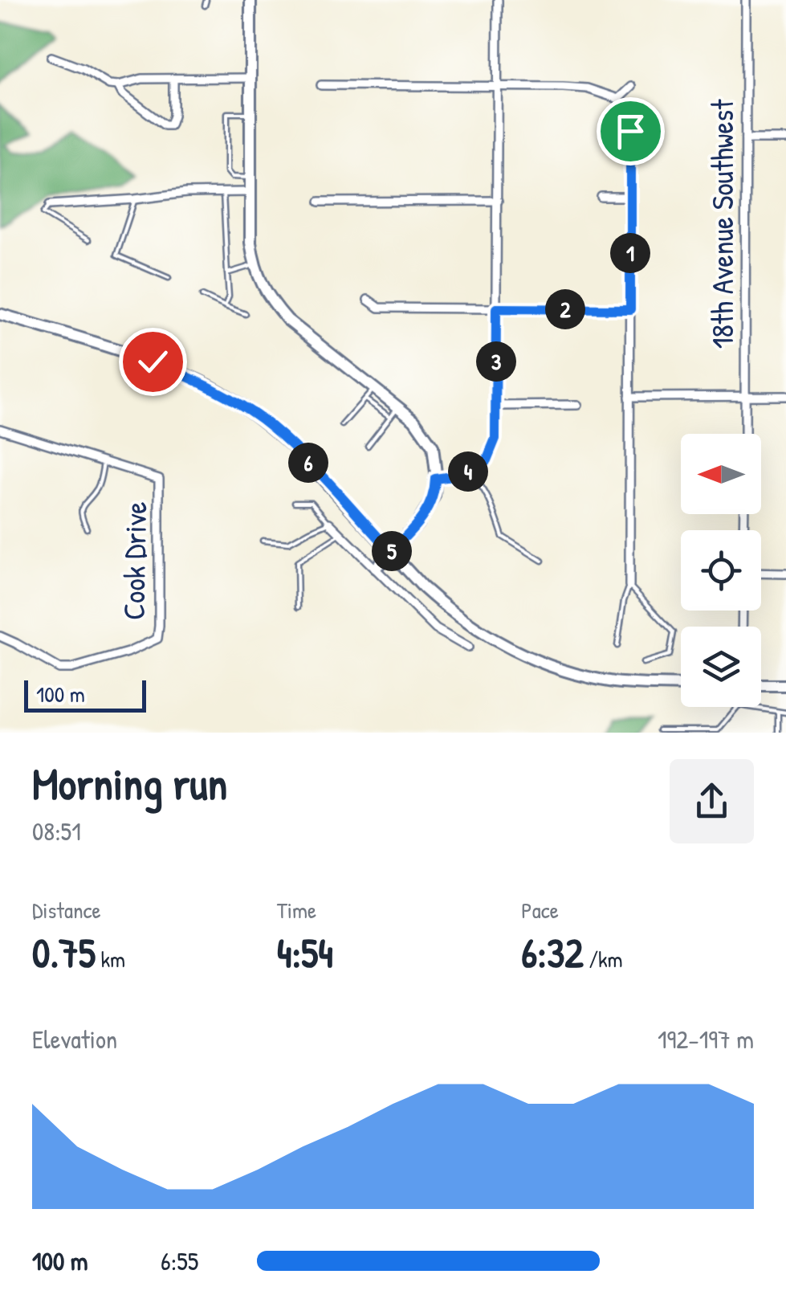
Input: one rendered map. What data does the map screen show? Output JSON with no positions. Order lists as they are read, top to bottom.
{
  "streets": {
    "street": ["18th Avenue Southwest", "Cook Drive"]
  },
  "scale_bar": "100 m",
  "north": "left",
  "page": {
    "pins": [
      "1",
      "2",
      "3",
      "6",
      "4",
      "5"
    ],
    "scale": "100 m",
    "heading": ["Morning run", "08:51"],
    "stats": [
      ["Distance", "0.75 km"],
      ["Time", "4:54"],
      ["Pace", "6:32 /km"]
    ],
    "chart": ["Elevation", "192–197 m"],
    "list": [
      {
        "name": "100 m",
        "note": "6:55"
      }
    ]
  }
}
